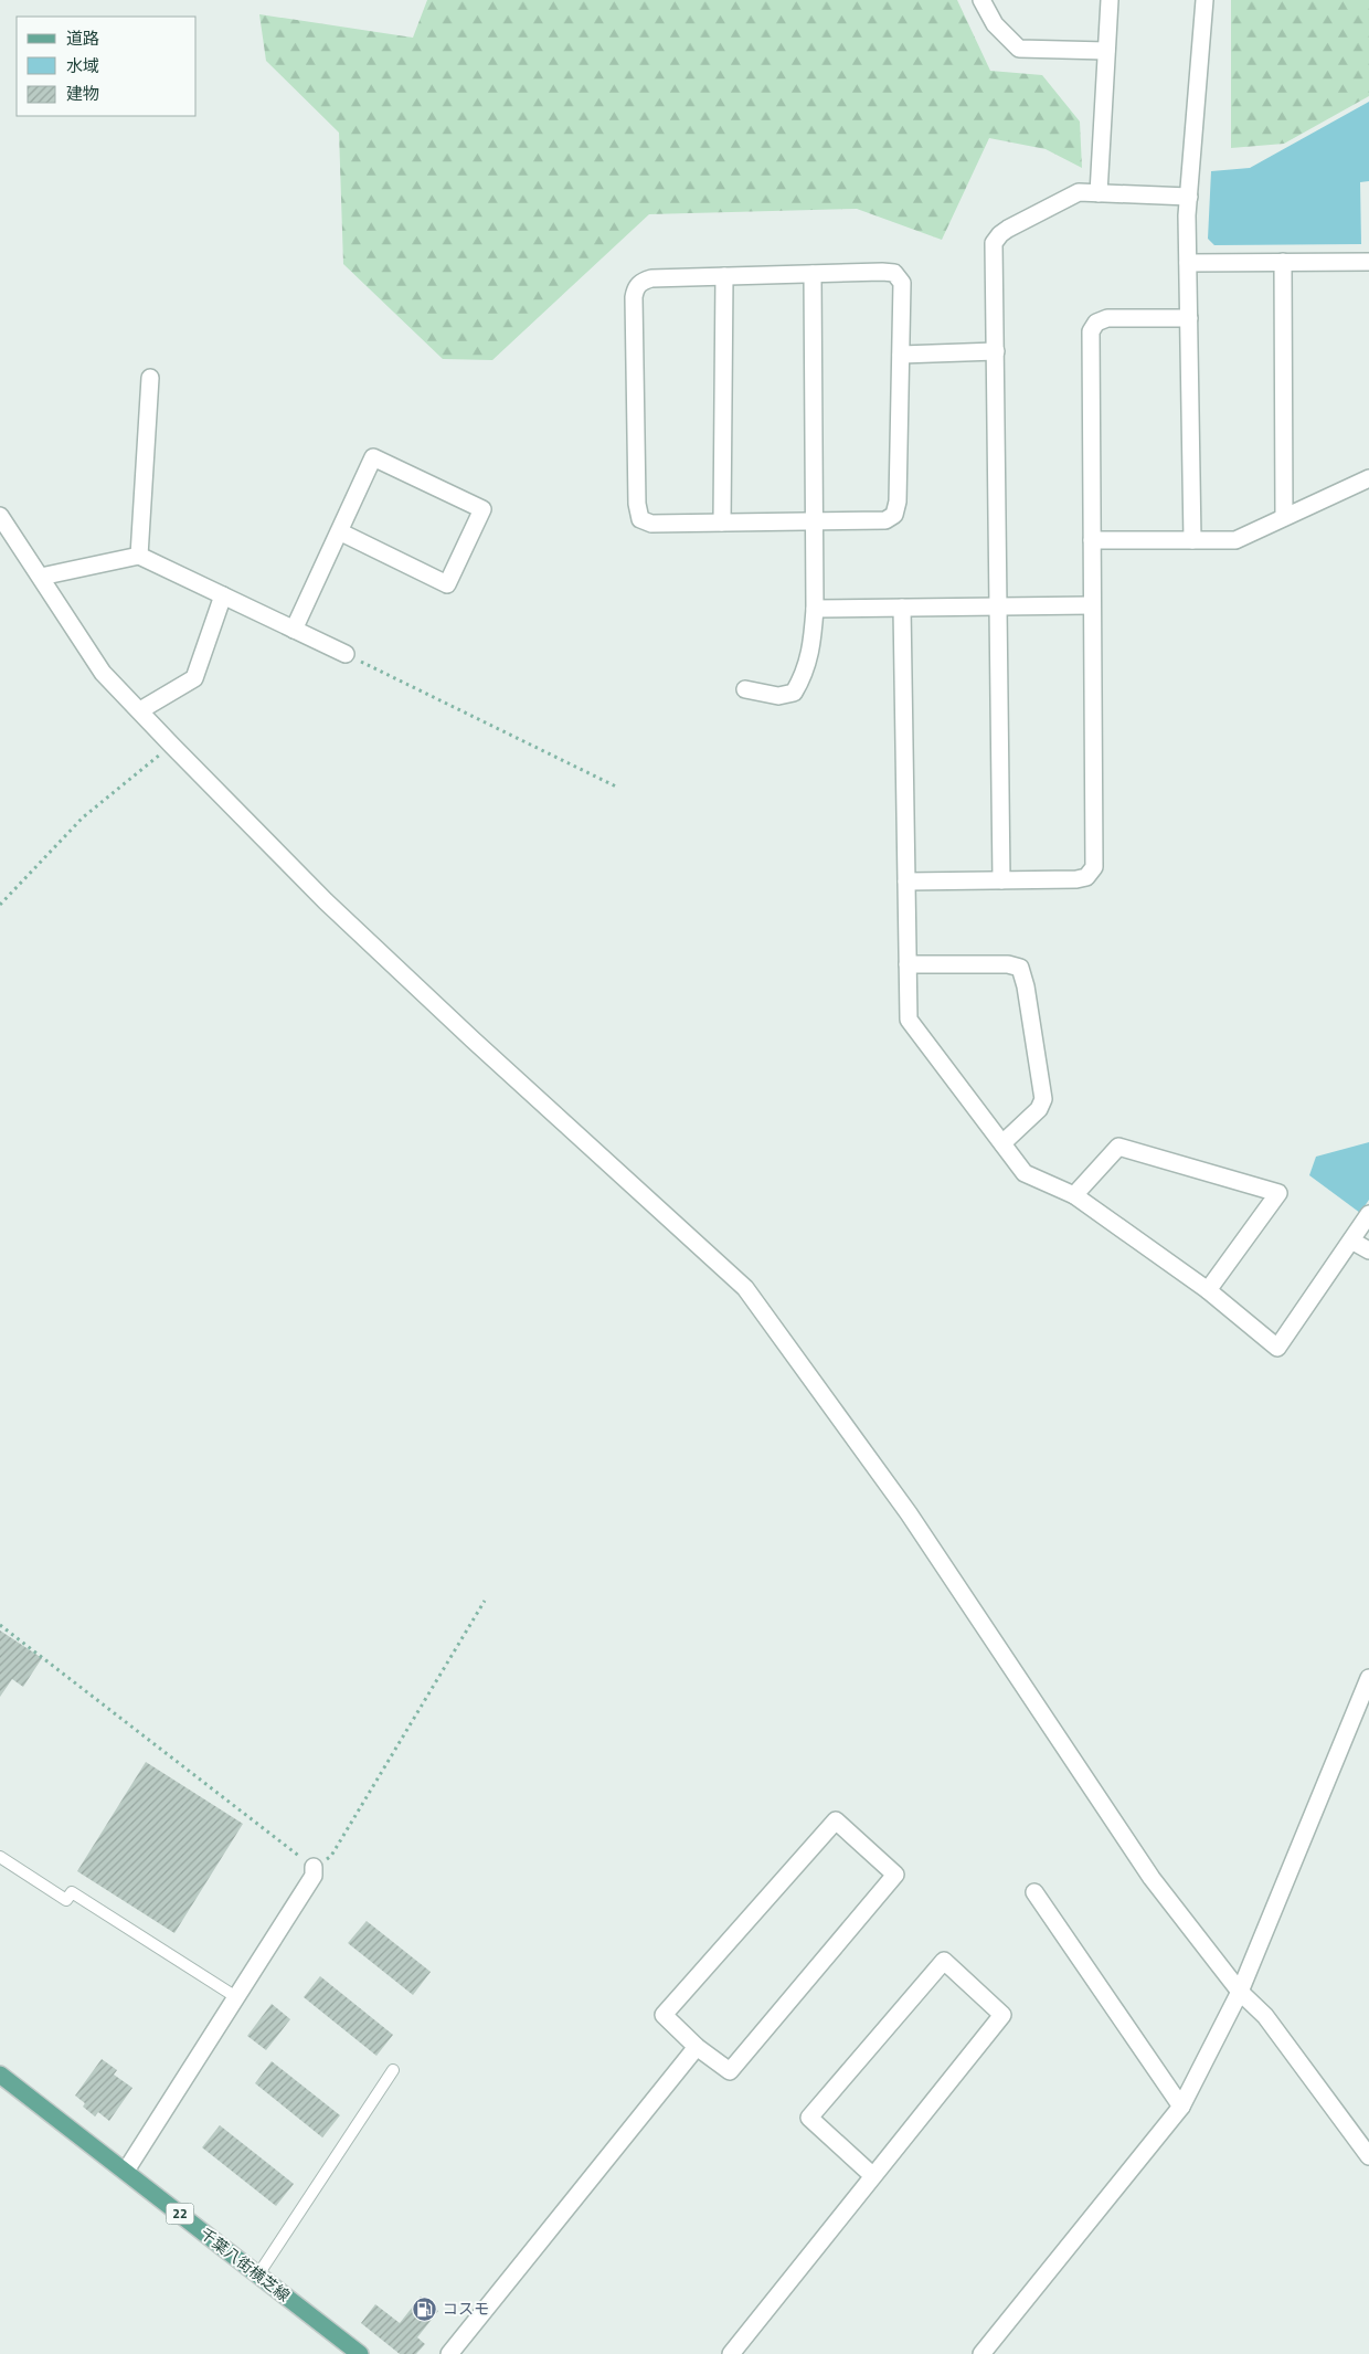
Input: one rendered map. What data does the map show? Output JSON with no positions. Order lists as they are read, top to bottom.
{
  "streets": {
    "main road": ["22", "千葉八街横芝線"]
  },
  "places": {
    "fuel station": ["コスモ"]
  },
  "legend": ["道路", "水域", "建物"]
}
